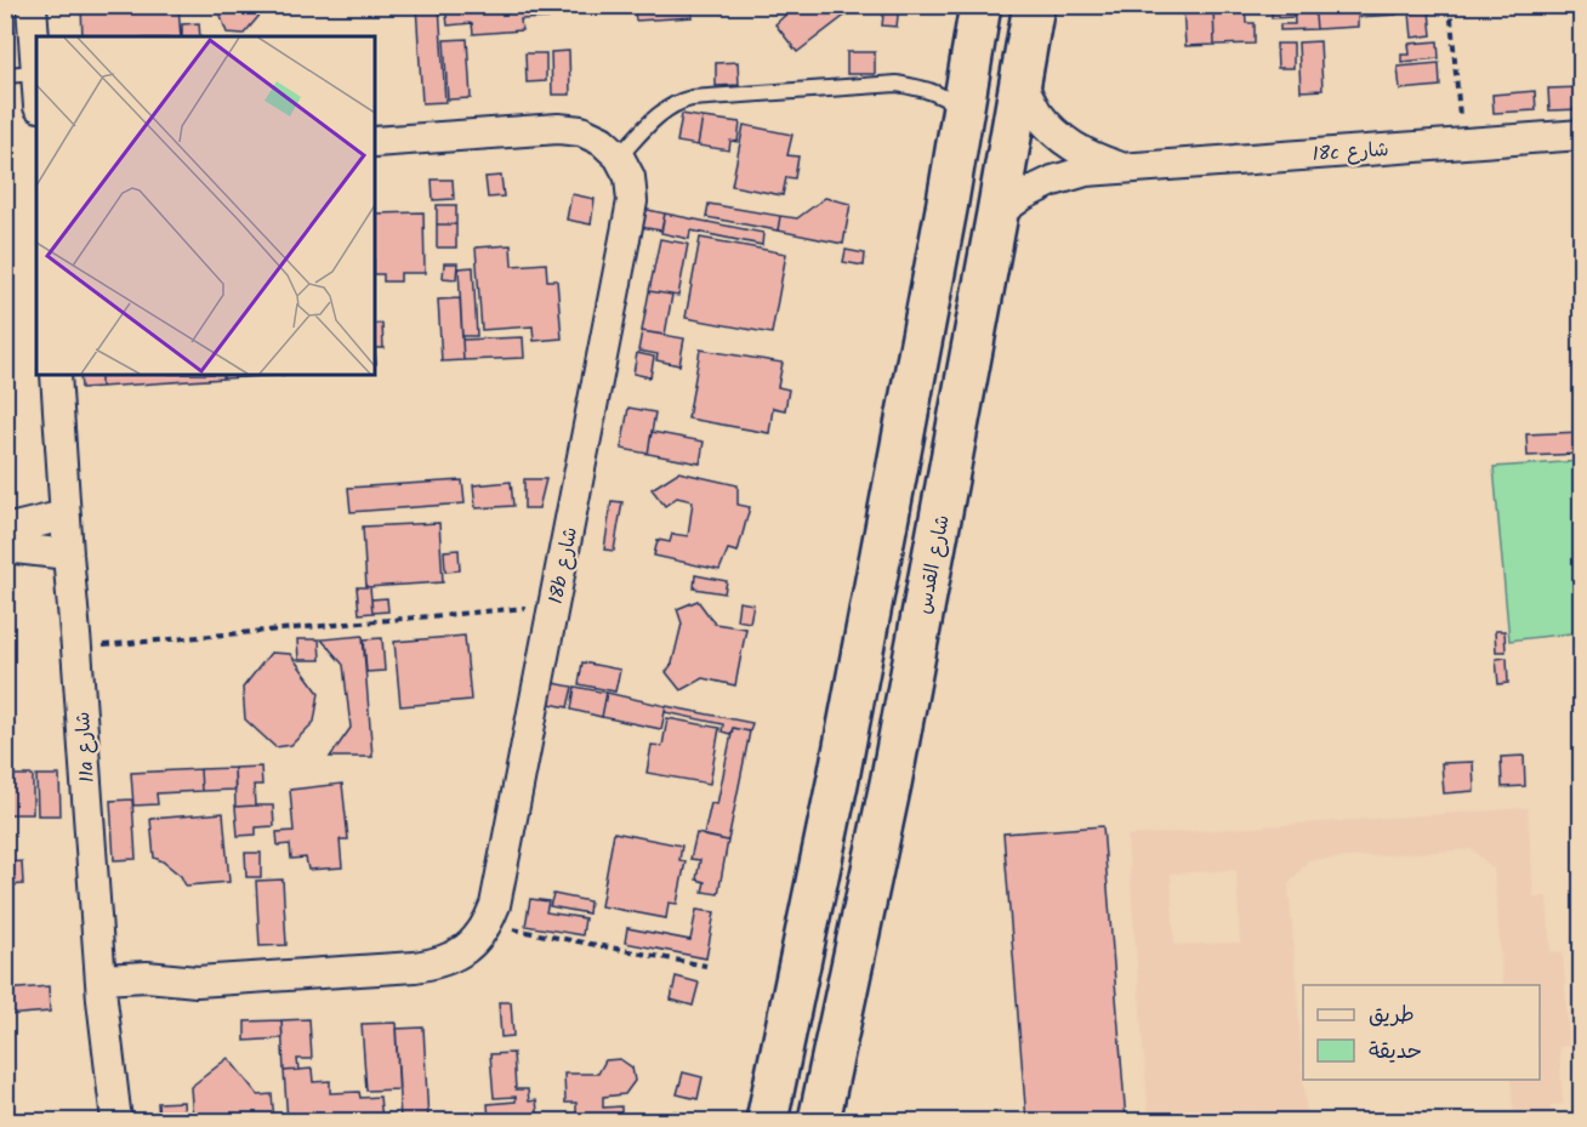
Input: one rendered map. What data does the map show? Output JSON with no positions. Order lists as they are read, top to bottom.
{
  "streets": {
    "main road": ["شارع القدس"],
    "street": ["18c شارع", "18b شارع", "11a شارع"]
  },
  "crossings": [
    ["18c شارع", "شارع القدس"],
    ["18b شارع", "11a شارع"]
  ],
  "legend": ["طريق", "حديقة"]
}
